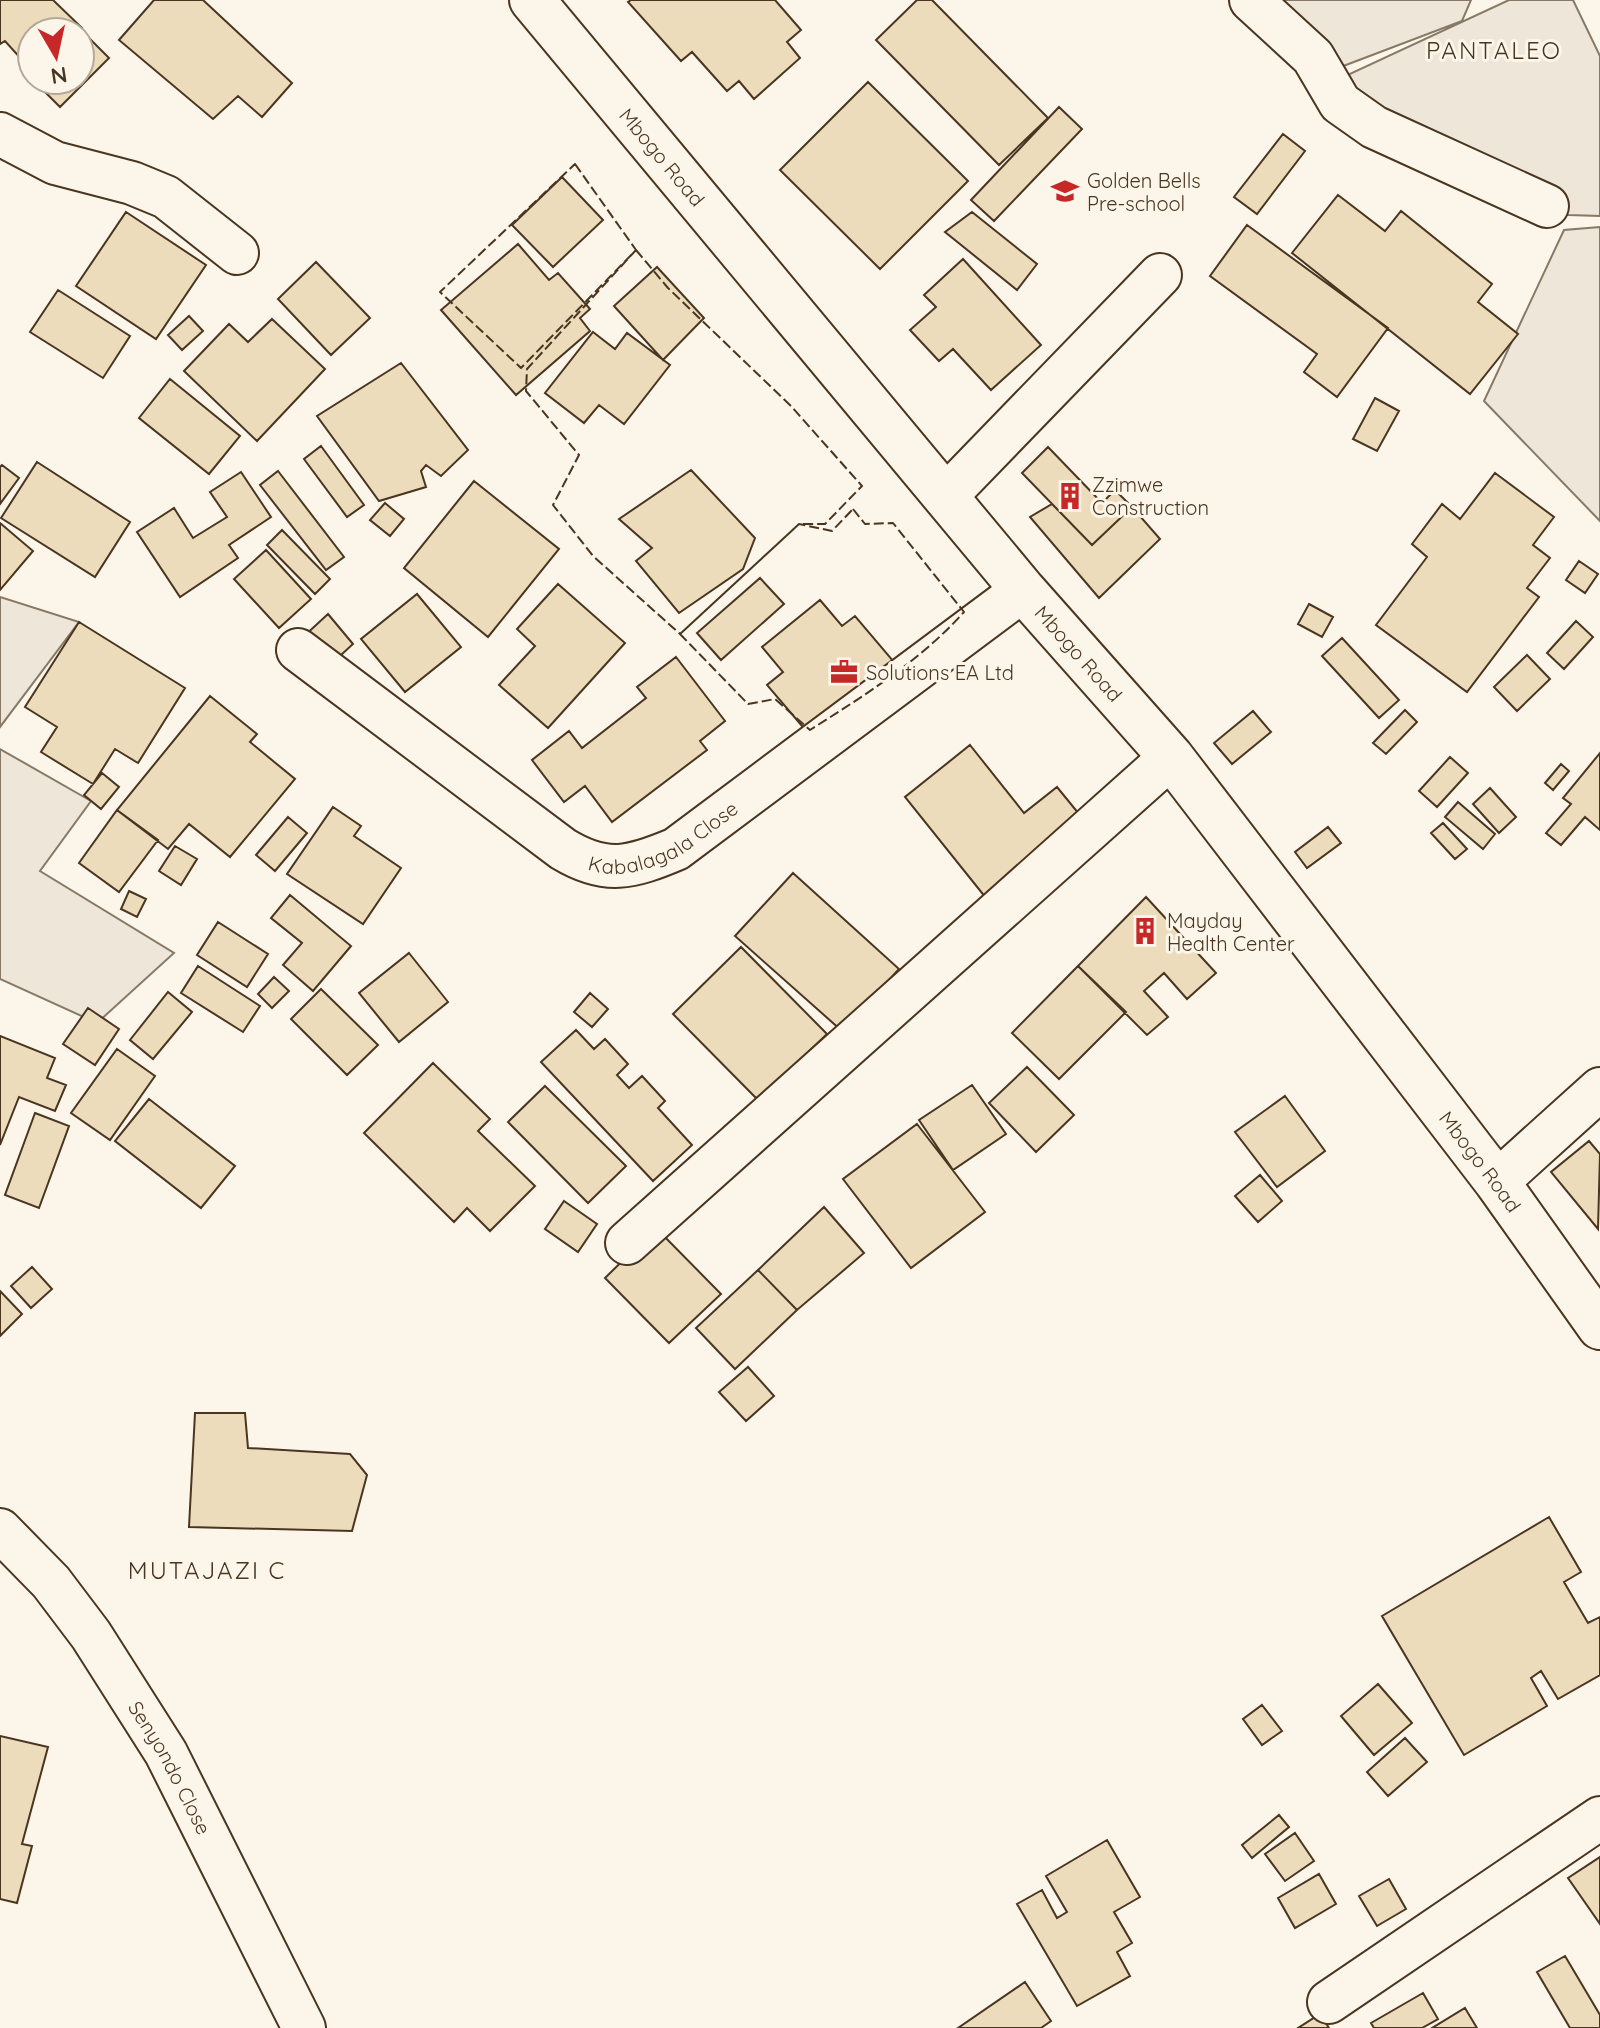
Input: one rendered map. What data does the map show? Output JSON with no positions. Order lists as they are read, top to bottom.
{
  "streets": {
    "street": ["Mbogo Road", "Kabalagala Close", "Senyondo Close"]
  },
  "crossings": [
    ["Mbogo Road", "Kabalagala Close"]
  ],
  "districts": ["PANTALEO", "MUTAJAZI C"],
  "places": {
    "school or university": ["Golden Bells Pre-school"],
    "building": ["Zzimwe Construction", "Mayday Health Center"],
    "office": ["Solutions EA Ltd"]
  },
  "north": "bottom"
}
